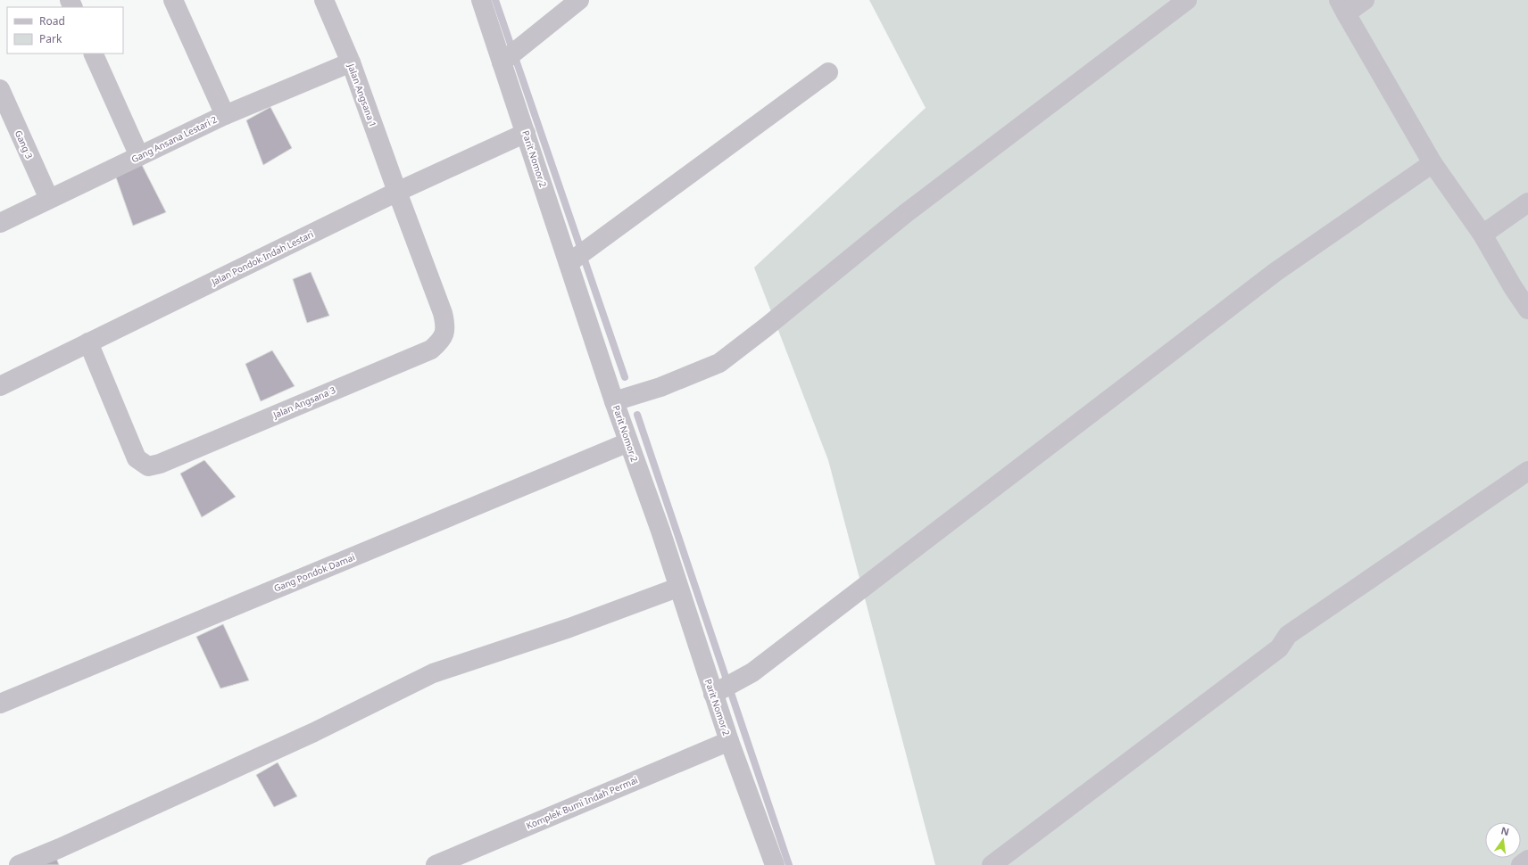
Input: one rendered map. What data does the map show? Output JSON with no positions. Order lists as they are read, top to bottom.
{
  "streets": {
    "street": [
      "Jalan Angsana 1",
      "Gang Ansana Lestari 2",
      "Gang 3",
      "Parit Nomor 2",
      "Jalan Pondok Indah Lestari",
      "Jalan Angsana 3",
      "Gang Pondok Damai",
      "Komplek Bumi Indah Permai"
    ]
  },
  "crossings": [
    ["Jalan Angsana 1", "Gang Ansana Lestari 2"],
    ["Jalan Angsana 1", "Jalan Pondok Indah Lestari"],
    ["Jalan Angsana 1", "Jalan Angsana 3"],
    ["Gang Ansana Lestari 2", "Gang 3"],
    ["Parit Nomor 2", "Jalan Pondok Indah Lestari"],
    ["Parit Nomor 2", "Gang Pondok Damai"],
    ["Parit Nomor 2", "Komplek Bumi Indah Permai"],
    ["Jalan Pondok Indah Lestari", "Jalan Angsana 3"]
  ],
  "legend": ["Road", "Park"],
  "north": "top"
}
